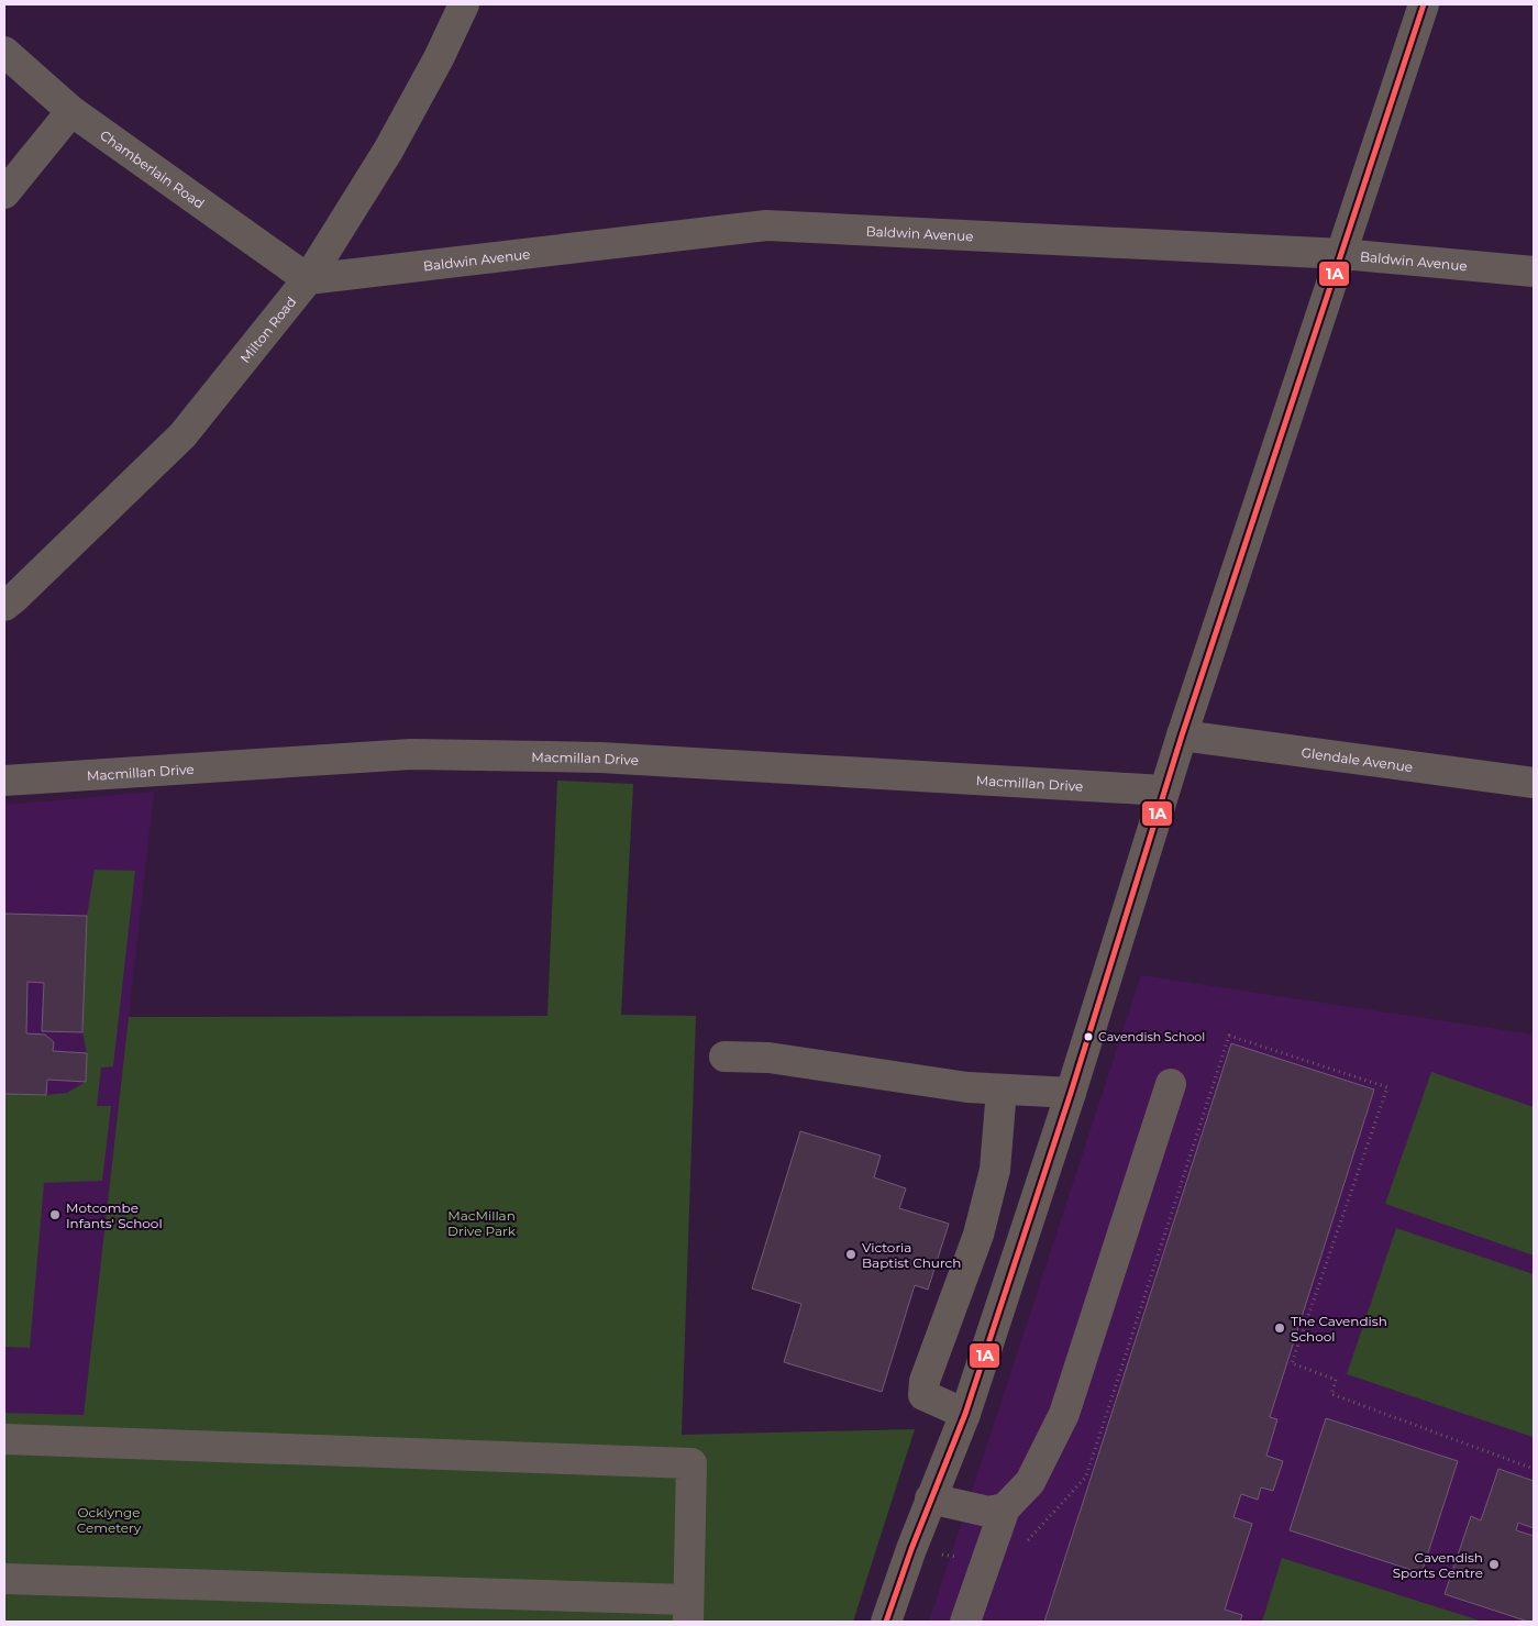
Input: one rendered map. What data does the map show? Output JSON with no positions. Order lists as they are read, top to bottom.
{
  "streets": {
    "street": [
      "Chamberlain Road",
      "Baldwin Avenue",
      "Milton Road",
      "Macmillan Drive",
      "Glendale Avenue"
    ]
  },
  "crossings": [
    ["Chamberlain Road", "Baldwin Avenue"],
    ["Chamberlain Road", "Milton Road"],
    ["Baldwin Avenue", "Milton Road"]
  ],
  "parks": ["MacMillan Drive Park", "Ocklynge Cemetery"],
  "places": [
    "Cavendish School",
    "Motcombe Infants' School",
    "Victoria Baptist Church",
    "The Cavendish School",
    "Cavendish Sports Centre"
  ],
  "lines": ["transit line 1A"]
}
